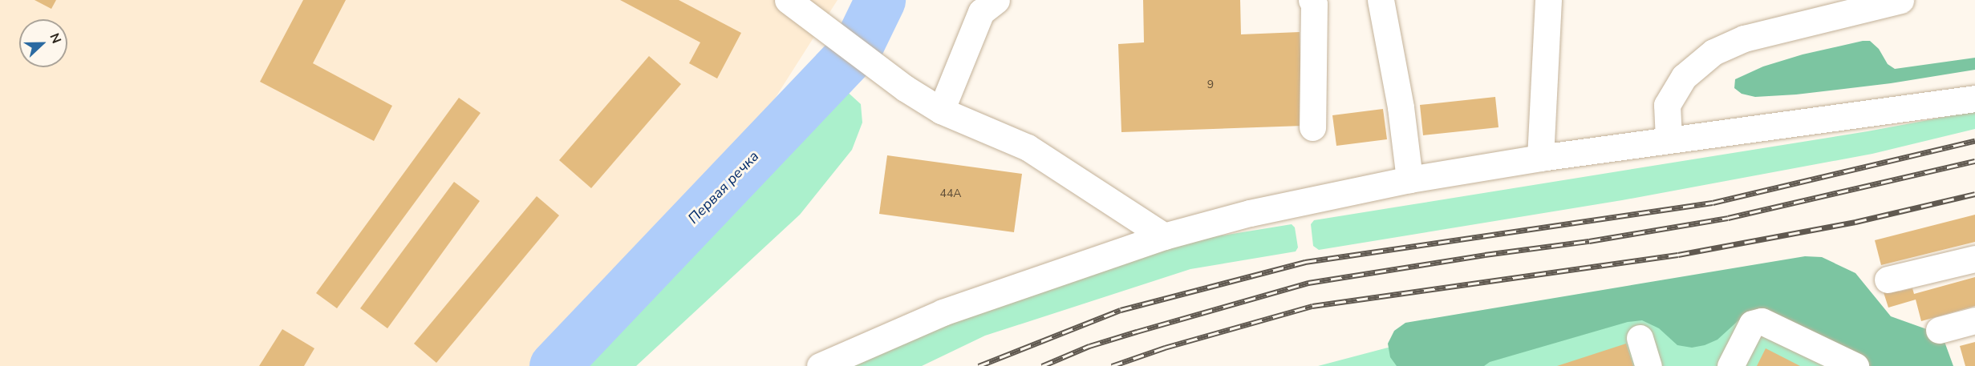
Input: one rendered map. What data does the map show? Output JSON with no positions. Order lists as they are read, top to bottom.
{
  "water": ["Первая речка"],
  "house_numbers": ["9", "44А"],
  "north": "right"
}
